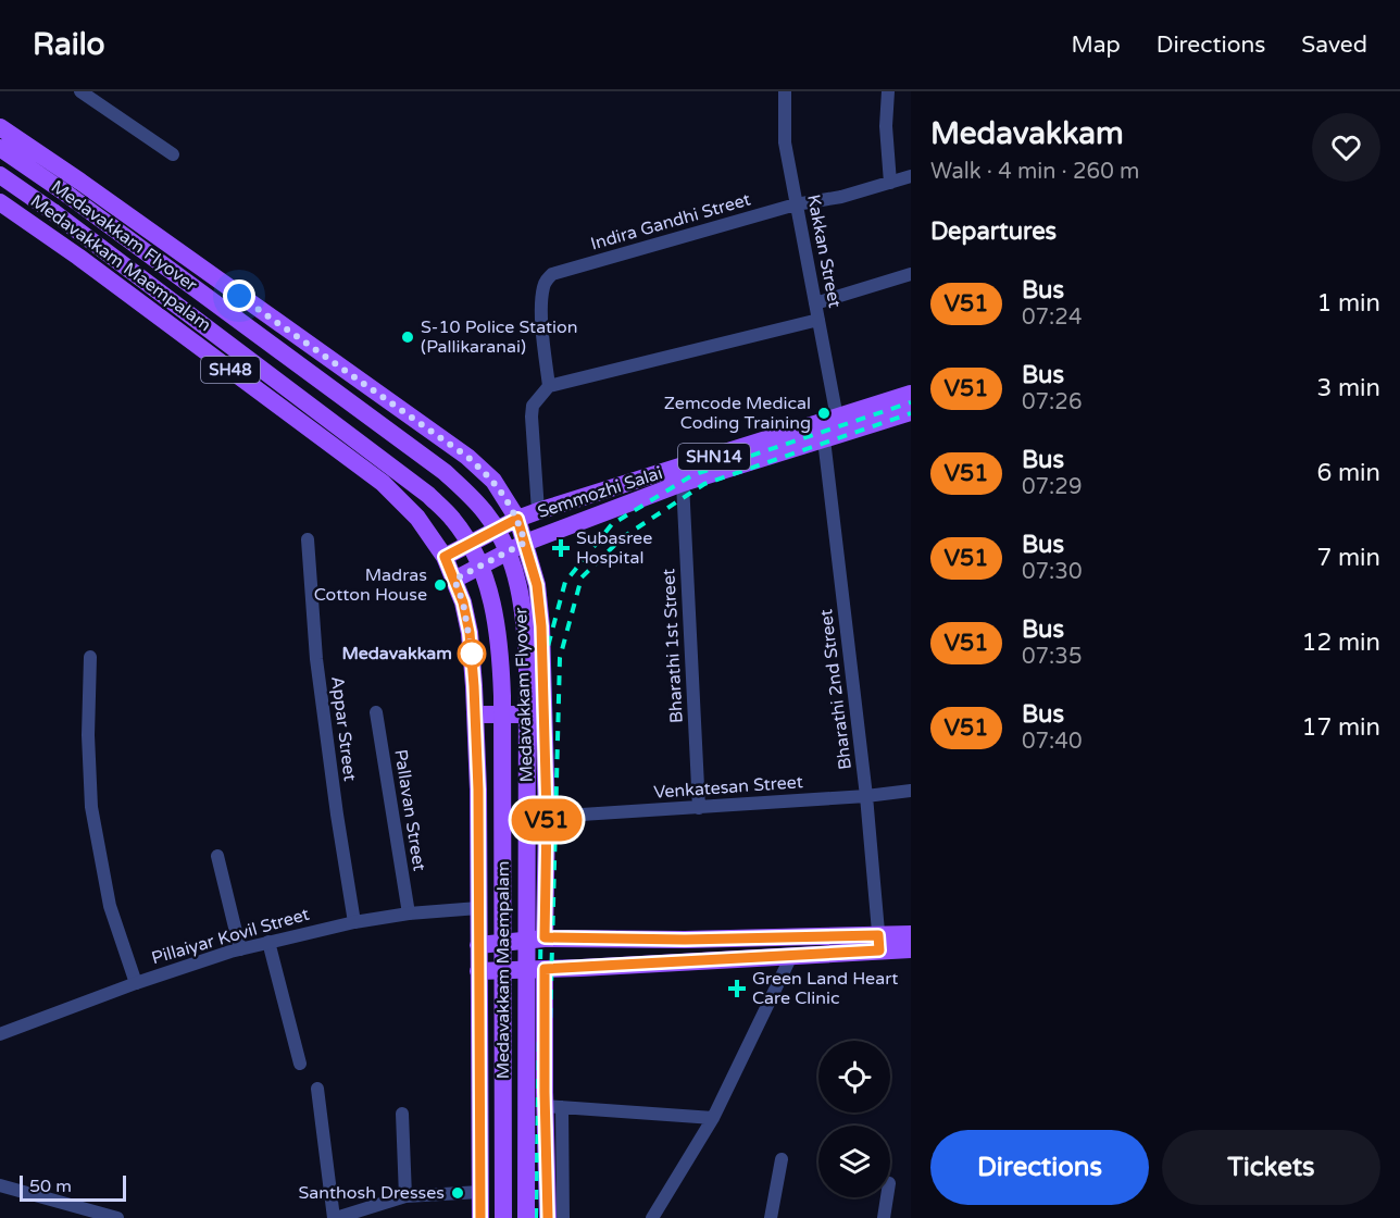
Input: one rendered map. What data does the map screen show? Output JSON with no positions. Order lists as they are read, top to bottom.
{
  "streets": {
    "main road": [
      "Medavakkam Flyover",
      "Medavakkam Maempalam",
      "SH48",
      "SHN14",
      "Semmozhi Salai"
    ],
    "street": [
      "Indira Gandhi Street",
      "Kakkan Street",
      "Bharathi 1st Street",
      "Bharathi 2nd Street",
      "Appar Street",
      "Venkatesan Street",
      "Pallavan Street",
      "Pillaiyar Kovil Street"
    ]
  },
  "crossings": [
    ["Indira Gandhi Street", "Kakkan Street"],
    ["Kakkan Street", "Semmozhi Salai"],
    ["SH48", "Semmozhi Salai"],
    ["SH48", "Pillaiyar Kovil Street"],
    ["Semmozhi Salai", "Bharathi 1st Street"],
    ["Semmozhi Salai", "Bharathi 2nd Street"],
    ["Bharathi 1st Street", "Venkatesan Street"],
    ["Bharathi 2nd Street", "Venkatesan Street"],
    ["Appar Street", "Pillaiyar Kovil Street"],
    ["Pallavan Street", "Pillaiyar Kovil Street"]
  ],
  "places": {
    "other": [
      "S-10 Police Station (Pallikaranai)",
      "Zemcode Medical Coding Training",
      "Madras Cotton House",
      "Medavakkam",
      "Santhosh Dresses"
    ],
    "health": ["Subasree Hospital", "Green Land Heart Care Clinic"]
  },
  "lines": ["bus line V51"],
  "scale_bar": "50 m",
  "page": {
    "header": "Railo",
    "nav": ["Map", "Directions", "Saved"],
    "on_map": "V51",
    "heading": [
      ["Medavakkam", "Walk · 4 min · 260 m"],
      "Departures"
    ],
    "list": [
      {
        "mark": "V51",
        "name": "Bus",
        "note": "07:24",
        "value": "1 min"
      },
      {
        "mark": "V51",
        "name": "Bus",
        "note": "07:26",
        "value": "3 min"
      },
      {
        "mark": "V51",
        "name": "Bus",
        "note": "07:29",
        "value": "6 min"
      },
      {
        "mark": "V51",
        "name": "Bus",
        "note": "07:30",
        "value": "7 min"
      },
      {
        "mark": "V51",
        "name": "Bus",
        "note": "07:35",
        "value": "12 min"
      },
      {
        "mark": "V51",
        "name": "Bus",
        "note": "07:40",
        "value": "17 min"
      }
    ],
    "buttons": ["Directions", "Tickets"],
    "scale": "50 m"
  }
}
